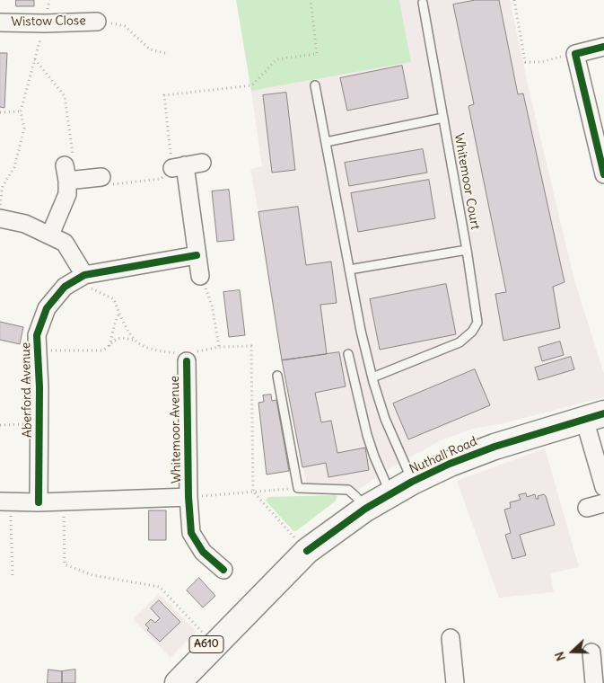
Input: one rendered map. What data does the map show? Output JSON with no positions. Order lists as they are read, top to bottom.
{
  "streets": {
    "main road": ["Nuthall Road", "A610"],
    "street": ["Wistow Close", "Aberford Avenue", "Whitemoor Avenue"],
    "lane": ["Whitemoor Court"]
  },
  "crossings": [
    ["Aberford Avenue", "Whitemoor Avenue"]
  ],
  "north": "left"
}
